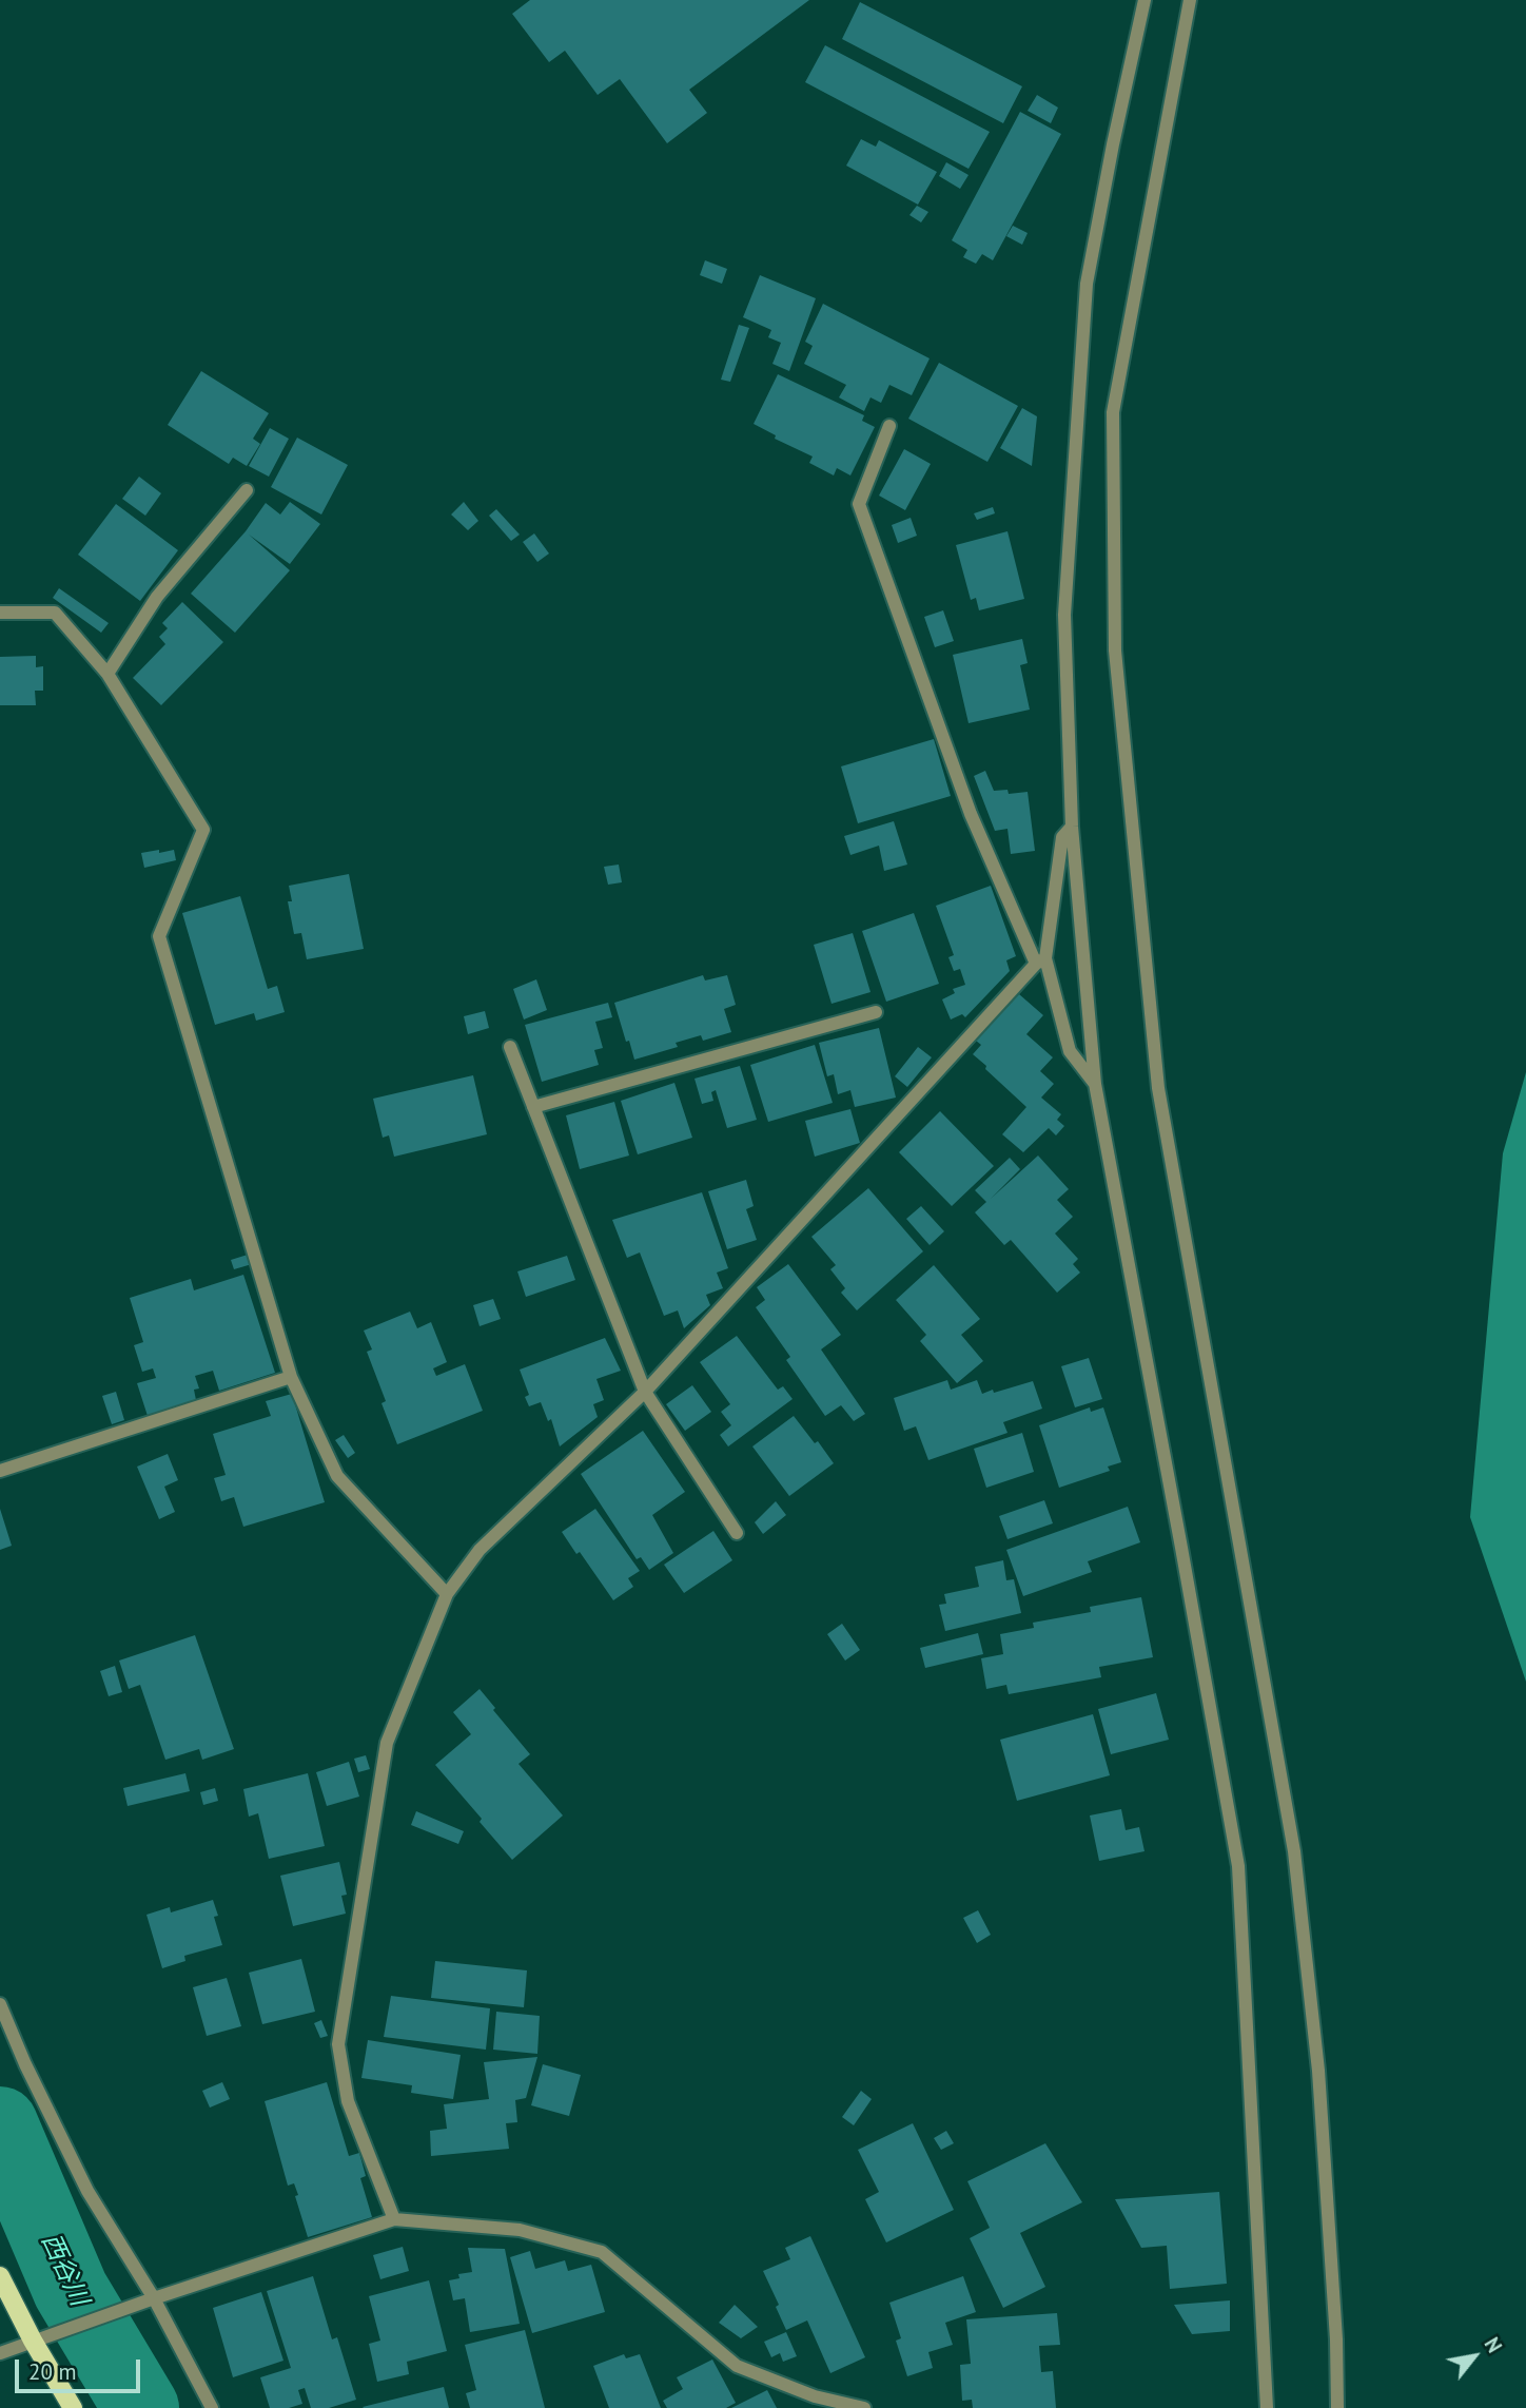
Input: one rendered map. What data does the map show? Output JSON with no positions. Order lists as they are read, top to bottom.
{
  "water": ["西谷川"],
  "scale_bar": "20 m",
  "north": "top right"
}
